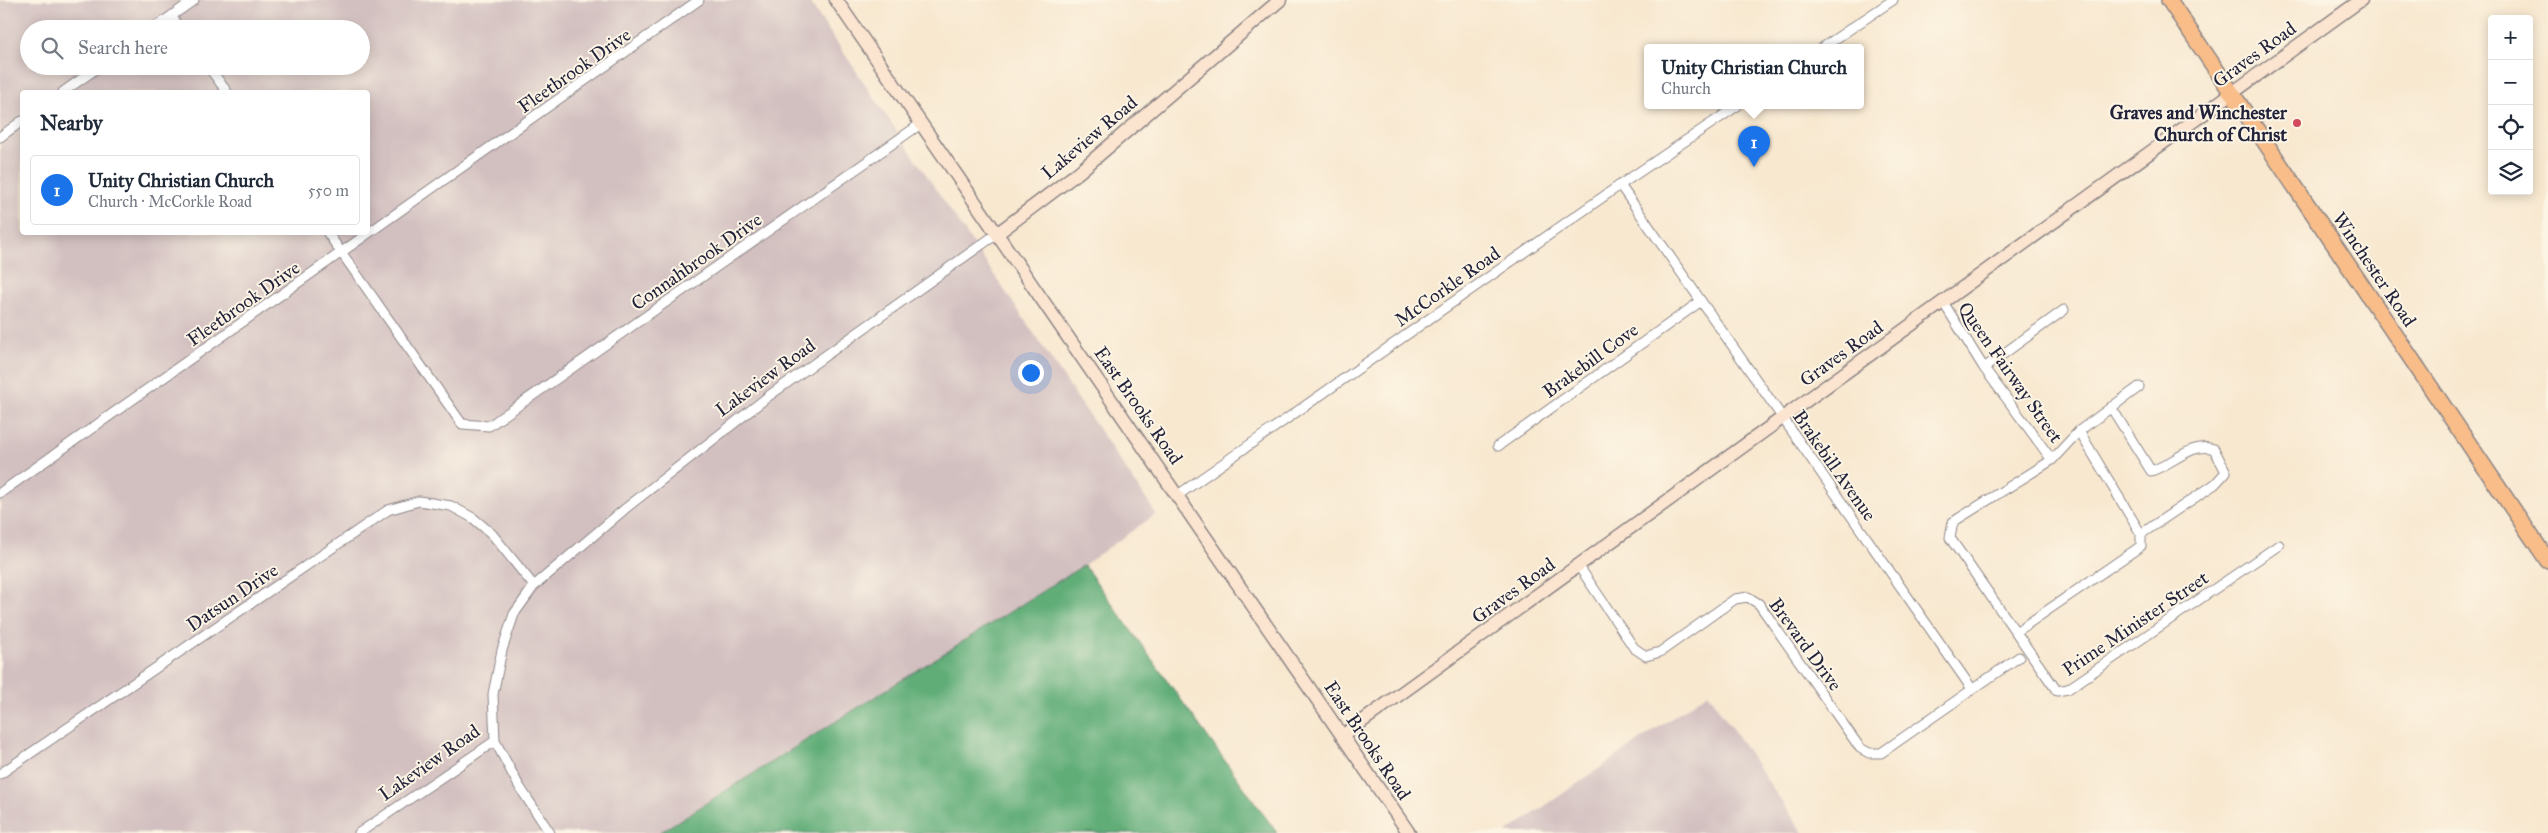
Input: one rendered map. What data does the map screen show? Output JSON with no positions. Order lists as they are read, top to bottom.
{
  "streets": {
    "main road": ["Winchester Road"],
    "street": [
      "Graves Road",
      "Fleetbrook Drive",
      "Lakeview Road",
      "Connahbrook Drive",
      "McCorkle Road",
      "Brakebill Cove",
      "Queen Fairway Street",
      "East Brooks Road",
      "Brakebill Avenue",
      "Datsun Drive",
      "Prime Minister Street",
      "Brevard Drive"
    ]
  },
  "crossings": [
    ["Graves Road", "Winchester Road"],
    ["Graves Road", "Queen Fairway Street"],
    ["Graves Road", "East Brooks Road"],
    ["Graves Road", "Brakebill Avenue"],
    ["Graves Road", "Brevard Drive"],
    ["Fleetbrook Drive", "Connahbrook Drive"],
    ["Lakeview Road", "East Brooks Road"],
    ["Lakeview Road", "Datsun Drive"],
    ["Connahbrook Drive", "East Brooks Road"],
    ["McCorkle Road", "East Brooks Road"],
    ["McCorkle Road", "Brakebill Avenue"],
    ["Brakebill Cove", "Brakebill Avenue"],
    ["Brakebill Avenue", "Brevard Drive"]
  ],
  "places": ["Graves and Winchester Church of Christ"],
  "page": {
    "map_buttons": ["+", "−"],
    "search": "Search here",
    "popup": ["Unity Christian Church", "Church"],
    "heading": "Nearby",
    "pins": "1",
    "list": [
      {
        "mark": "1",
        "name": "Unity Christian Church",
        "note": "Church · McCorkle Road",
        "value": "550 m"
      }
    ]
  }
}
